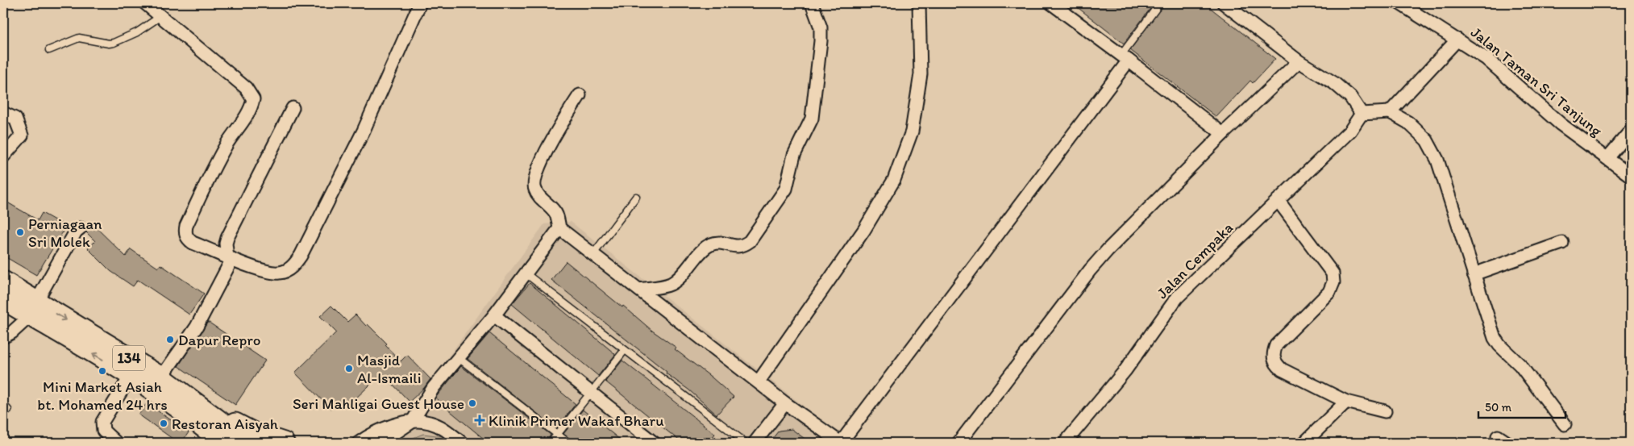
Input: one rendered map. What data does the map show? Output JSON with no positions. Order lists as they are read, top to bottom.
{
  "streets": {
    "main road": ["134"],
    "street": ["Jalan Taman Sri Tanjung", "Jalan Cempaka"]
  },
  "places": {
    "other": [
      "Perniagaan Sri Molek",
      "Dapur Repro",
      "Masjid Al-Ismaili",
      "Mini Market Asiah bt. Mohamed 24 hrs",
      "Seri Mahligai Guest House",
      "Restoran Aisyah"
    ],
    "health": ["Klinik Primer Wakaf Bharu"]
  },
  "scale_bar": "50 m"
}
